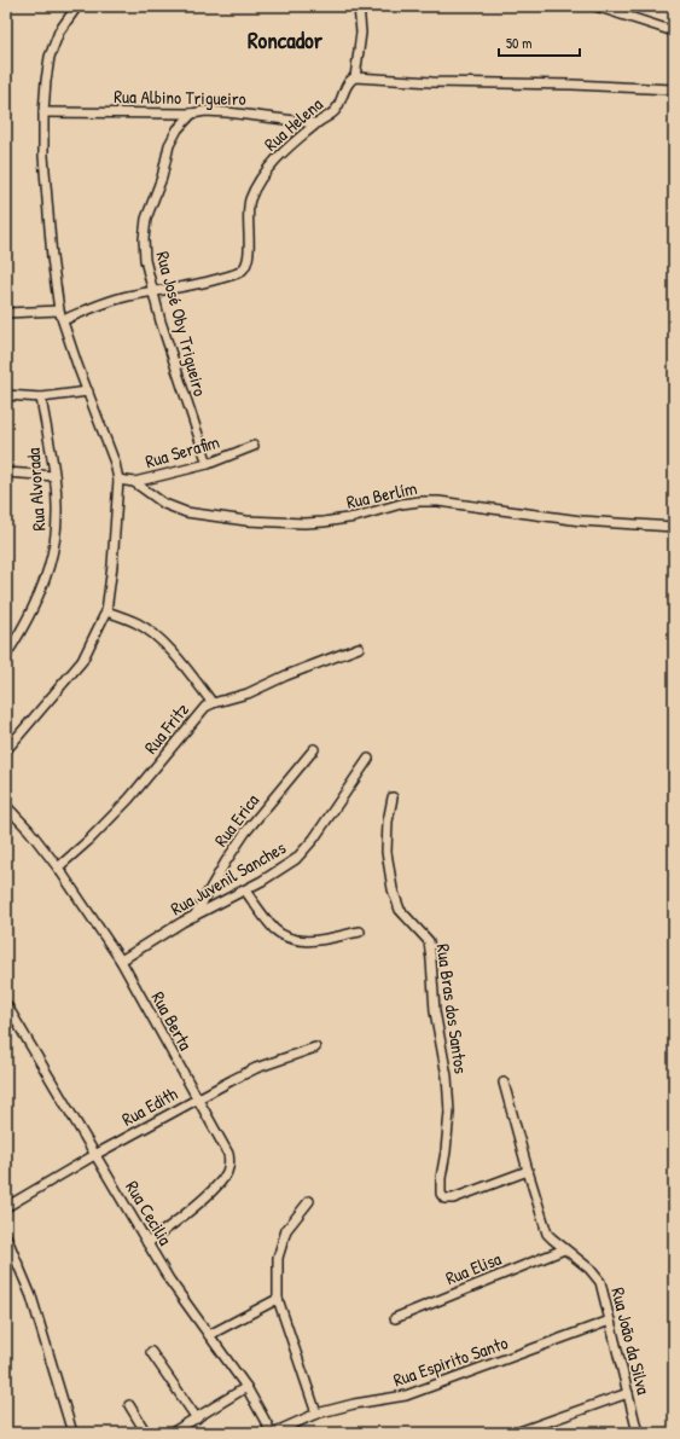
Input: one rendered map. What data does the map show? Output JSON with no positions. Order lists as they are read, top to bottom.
{
  "streets": {
    "street": [
      "Rua Albino Trigueiro",
      "Rua Helena",
      "Rua José Oby Trigueiro",
      "Rua Serafim",
      "Rua Alvorada",
      "Rua Berlím",
      "Rua Fritz",
      "Rua Erica",
      "Rua Juvenil Sanches",
      "Rua Bras dos Santos",
      "Rua Berta",
      "Rua Edith",
      "Rua Cecilia",
      "Rua Elisa",
      "Rua João da Silva",
      "Rua Espirito Santo"
    ]
  },
  "crossings": [
    ["Rua Albino Trigueiro", "Rua Helena"],
    ["Rua Albino Trigueiro", "Rua José Oby Trigueiro"],
    ["Rua Helena", "Rua José Oby Trigueiro"],
    ["Rua José Oby Trigueiro", "Rua Serafim"],
    ["Rua Serafim", "Rua Berlím"],
    ["Rua Fritz", "Rua Berta"],
    ["Rua Erica", "Rua Juvenil Sanches"],
    ["Rua Juvenil Sanches", "Rua Berta"],
    ["Rua Bras dos Santos", "Rua João da Silva"],
    ["Rua Berta", "Rua Edith"],
    ["Rua Berta", "Rua Cecilia"],
    ["Rua Edith", "Rua Cecilia"],
    ["Rua Cecilia", "Rua Espirito Santo"],
    ["Rua Elisa", "Rua João da Silva"],
    ["Rua João da Silva", "Rua Espirito Santo"]
  ],
  "districts": ["Roncador"],
  "scale_bar": "50 m"
}
